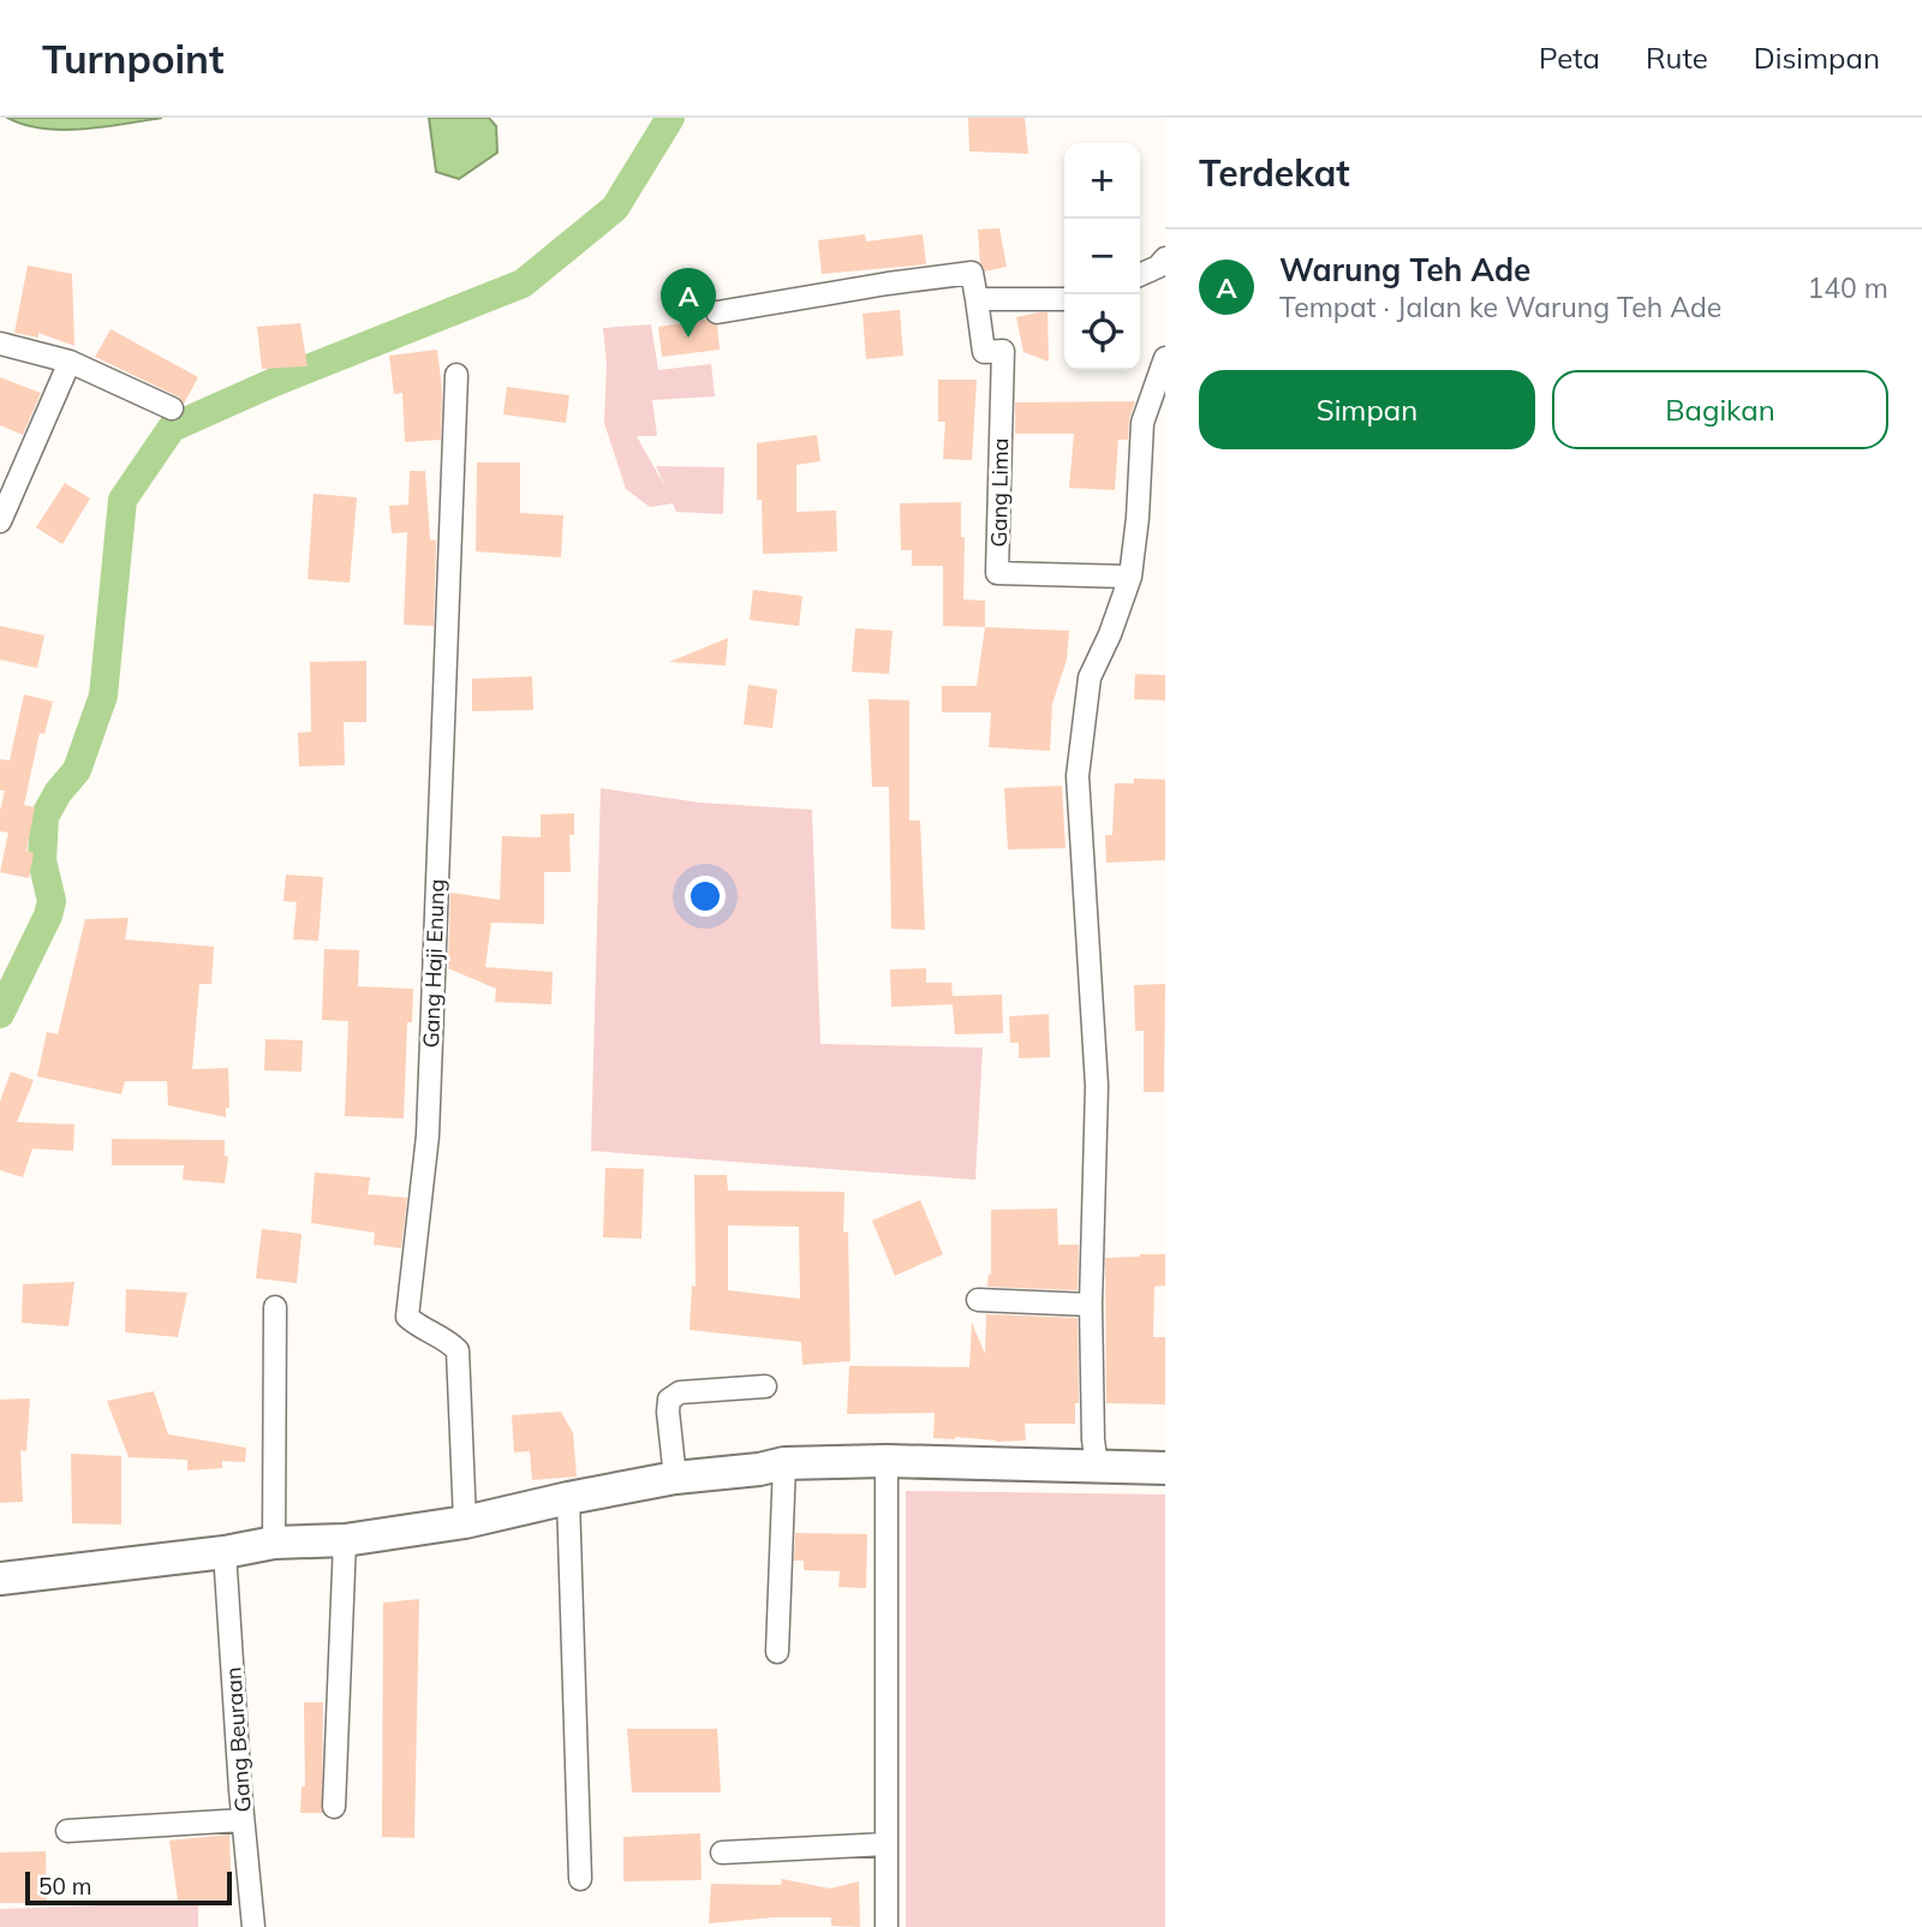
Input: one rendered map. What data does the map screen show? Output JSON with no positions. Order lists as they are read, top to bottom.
{
  "streets": {
    "street": ["Gang Lima", "Gang Haji Enung", "Gang Beuraan"]
  },
  "scale_bar": "50 m",
  "page": {
    "header": "Turnpoint",
    "nav": ["Peta", "Rute", "Disimpan"],
    "heading": "Terdekat",
    "map_buttons": ["+", "−"],
    "list": [
      {
        "mark": "A",
        "name": "Warung Teh Ade",
        "note": "Tempat · Jalan ke Warung Teh Ade",
        "value": "140 m"
      }
    ],
    "pins": "A",
    "buttons": ["Simpan", "Bagikan"],
    "scale": "50 m"
  }
}
